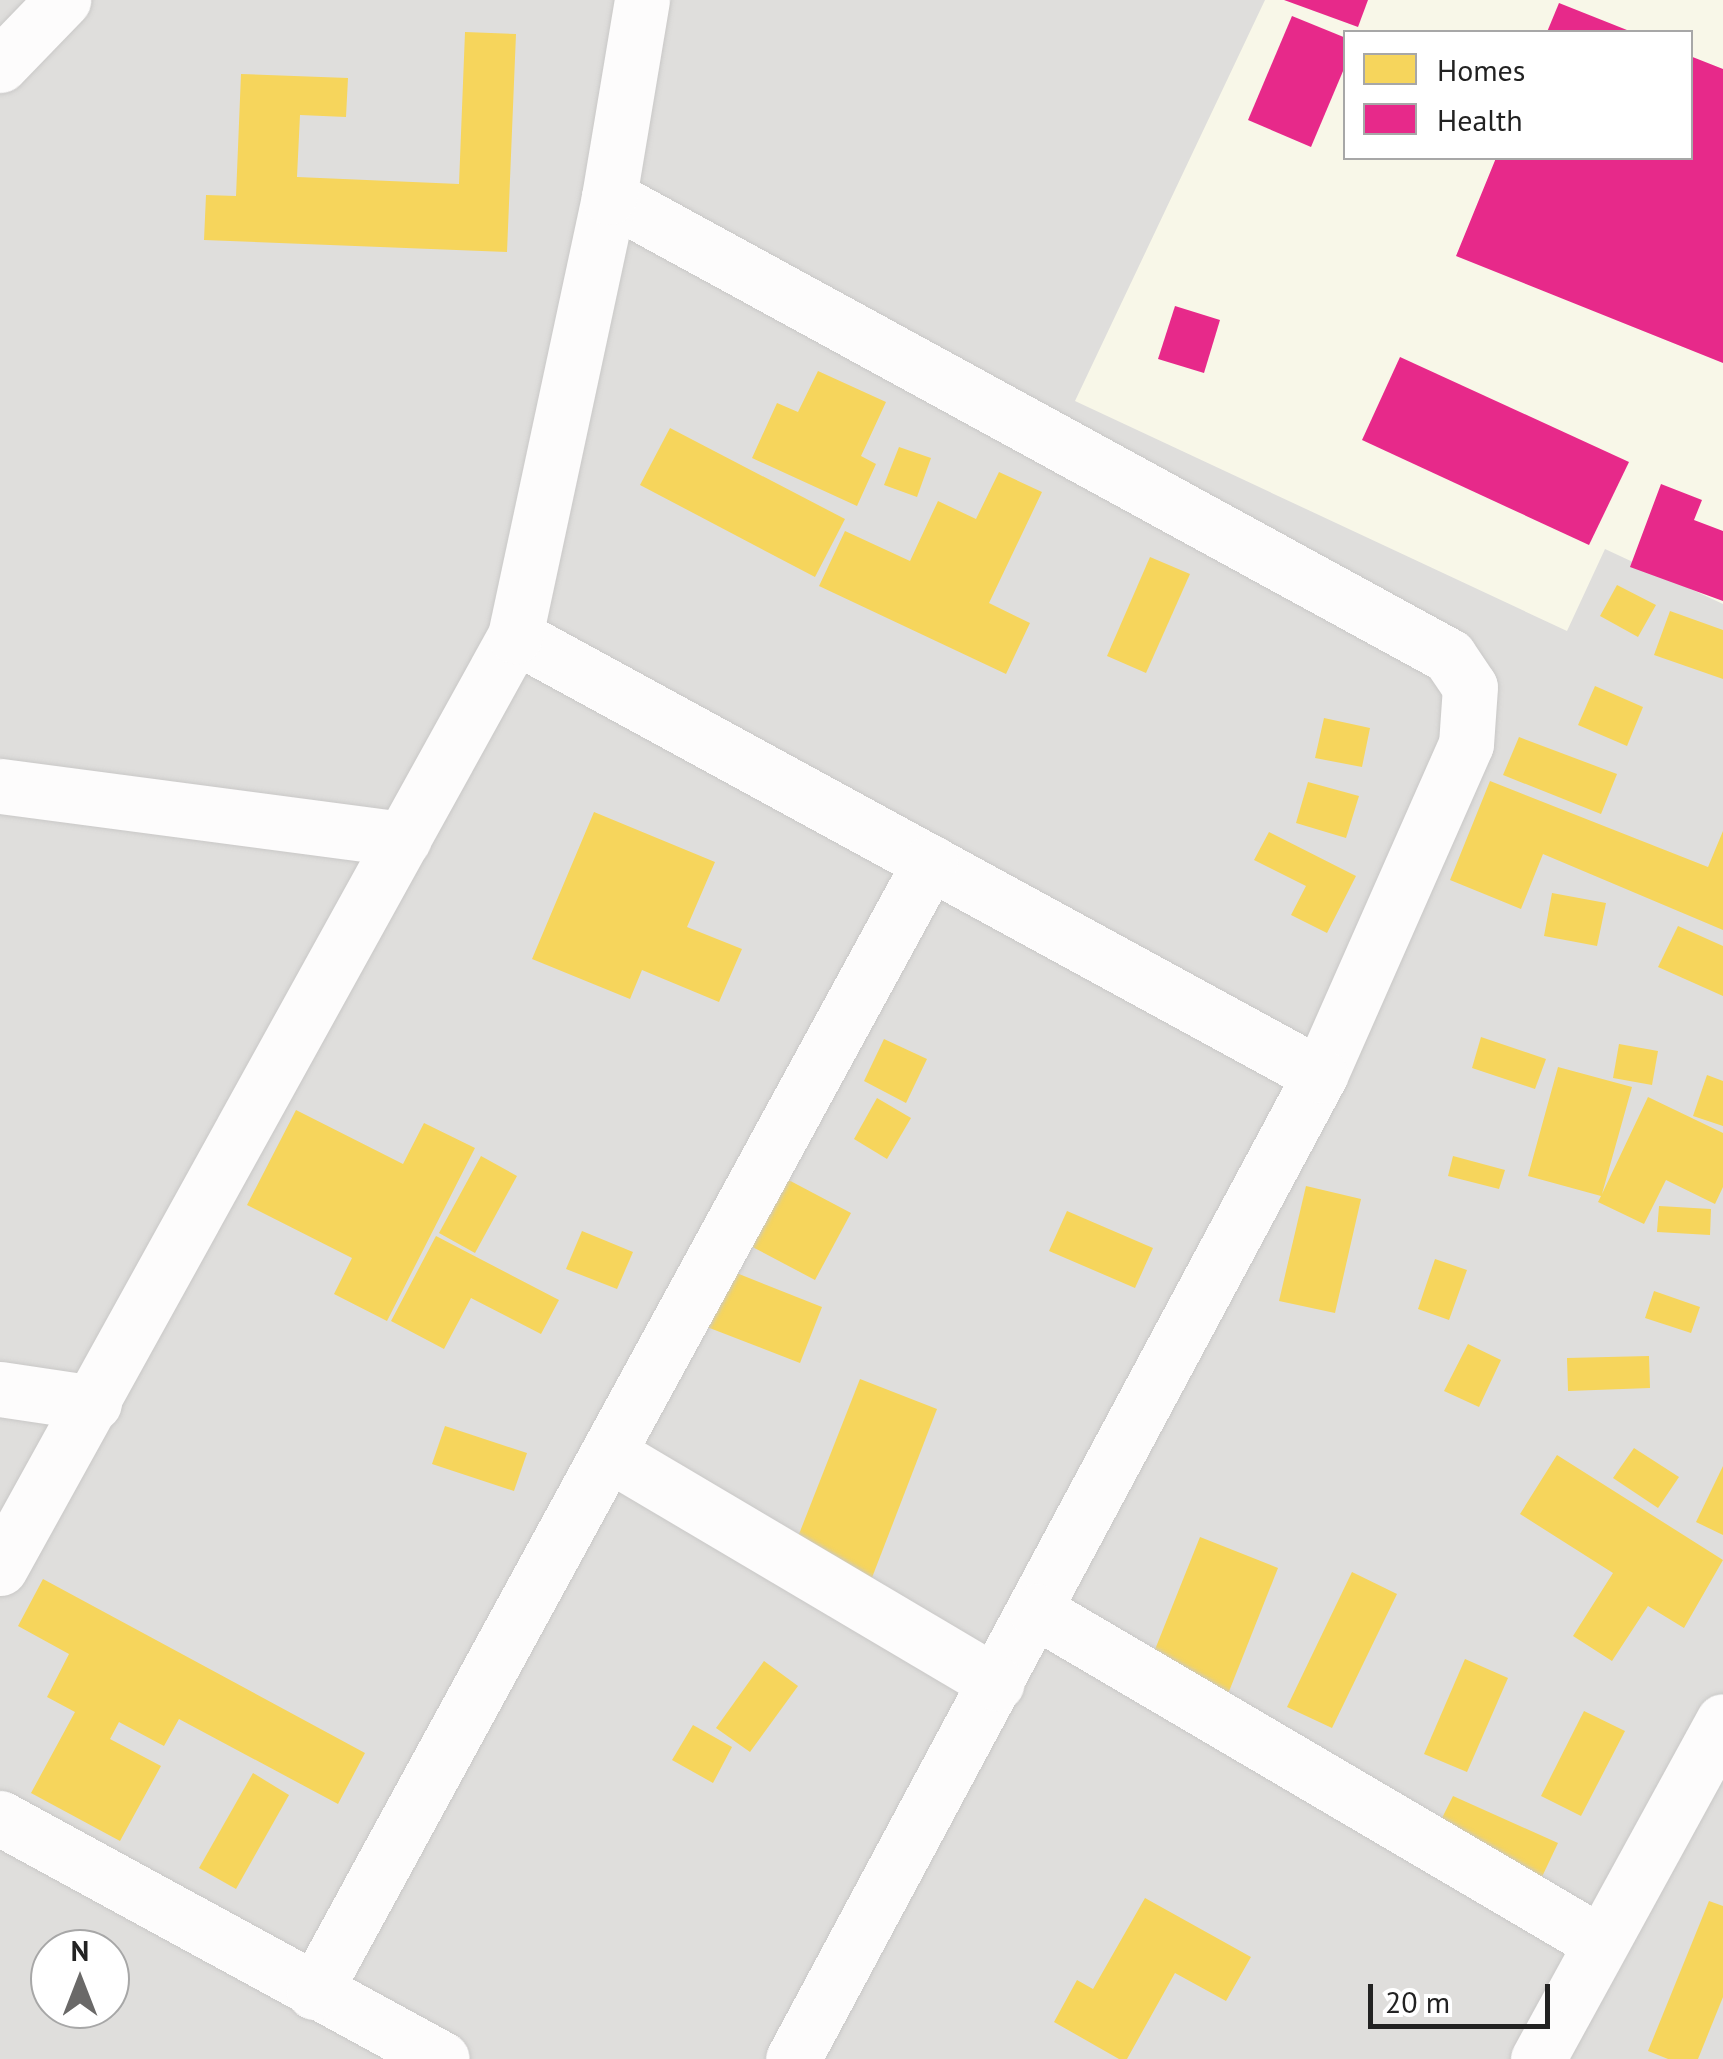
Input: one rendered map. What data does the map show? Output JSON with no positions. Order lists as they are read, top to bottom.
{
  "legend": ["Homes", "Health"],
  "scale_bar": "20 m",
  "north": "top"
}
